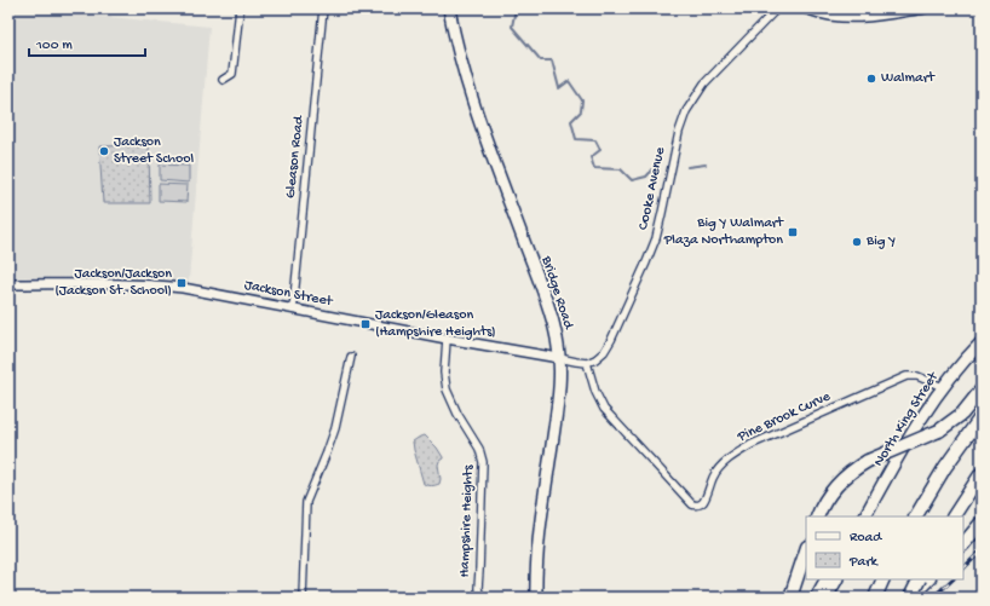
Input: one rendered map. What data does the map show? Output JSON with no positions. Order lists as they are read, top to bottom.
{
  "streets": {
    "main road": ["Bridge Road", "North King Street"],
    "street": [
      "Gleason Road",
      "Cooke Avenue",
      "Jackson Street",
      "Pine Brook Curve",
      "Hampshire Heights"
    ]
  },
  "crossings": [
    ["Gleason Road", "Jackson Street"],
    ["Cooke Avenue", "Pine Brook Curve"],
    ["Bridge Road", "Jackson Street"],
    ["Jackson Street", "Hampshire Heights"],
    ["Pine Brook Curve", "North King Street"]
  ],
  "places": {
    "other": ["Walmart", "Jackson Street School", "Big Y"],
    "transit": ["Big Y Walmart Plaza Northampton", "Jackson/Jackson (Jackson St. School)", "Jackson/Gleason (Hampshire Heights)"]
  },
  "legend": ["Road", "Park"],
  "scale_bar": "100 m"
}
